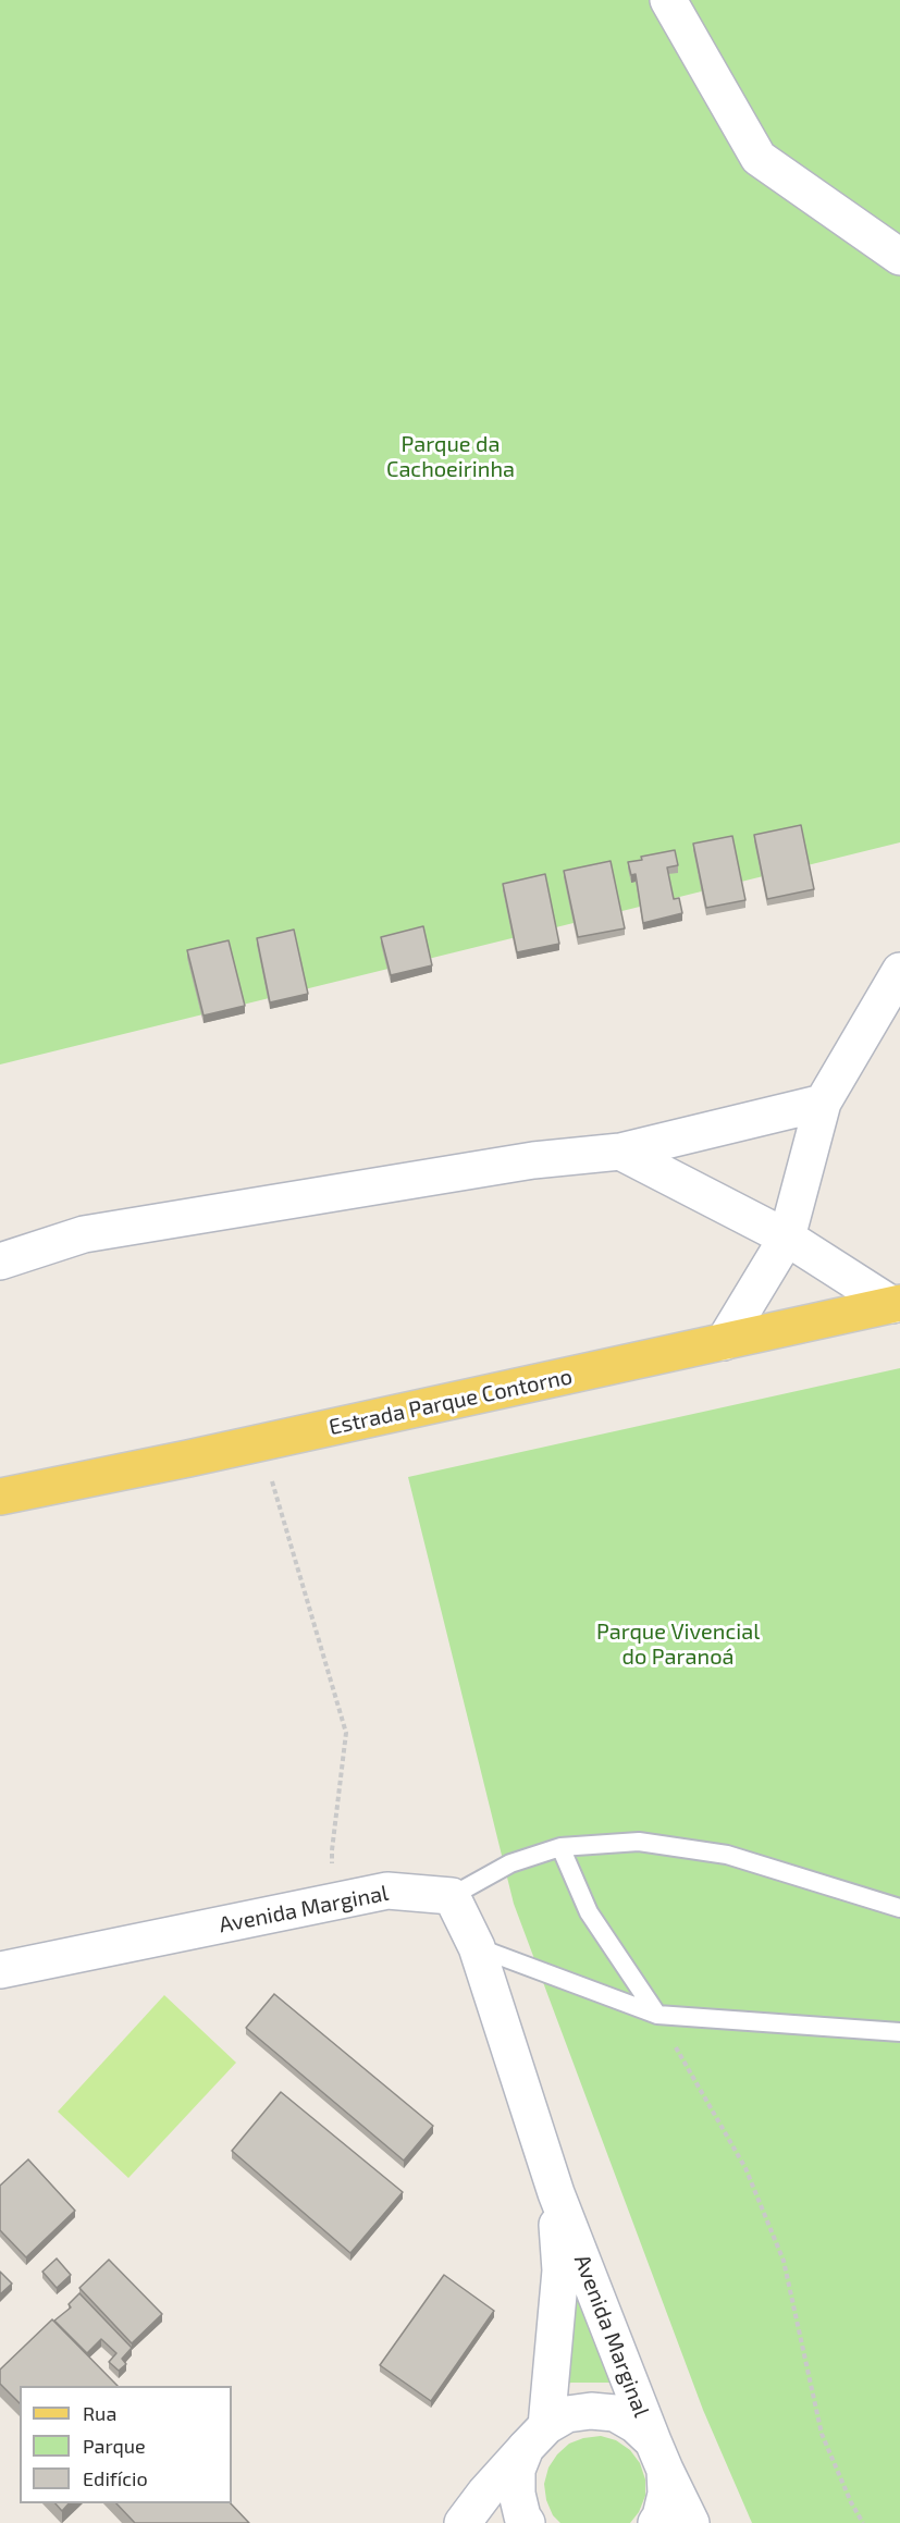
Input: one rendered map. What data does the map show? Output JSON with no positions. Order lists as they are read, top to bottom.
{
  "streets": {
    "main road": ["Estrada Parque Contorno"],
    "street": ["Avenida Marginal"]
  },
  "parks": ["Parque da Cachoeirinha", "Parque Vivencial do Paranoá"],
  "legend": ["Rua", "Parque", "Edifício"]
}
